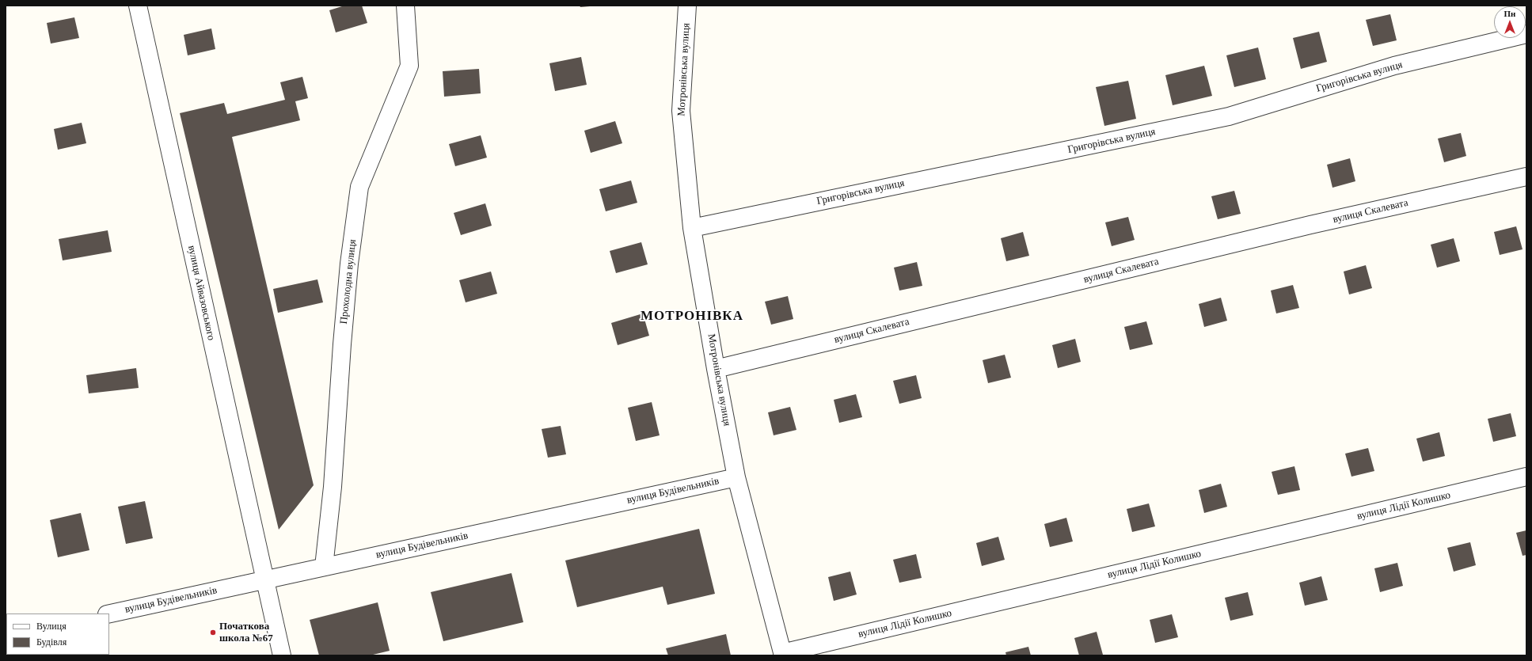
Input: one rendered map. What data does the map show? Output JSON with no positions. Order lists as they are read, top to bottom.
{
  "streets": {
    "street": [
      "Мотронівська вулиця",
      "Григорівська вулиця",
      "вулиця Скалевата",
      "Прохолодна вулиця",
      "вулиця Айвазовського",
      "вулиця Будівельників",
      "вулиця Лідії Колишко"
    ]
  },
  "crossings": [
    ["Мотронівська вулиця", "Григорівська вулиця"],
    ["Мотронівська вулиця", "вулиця Скалевата"],
    ["Мотронівська вулиця", "вулиця Будівельників"],
    ["Мотронівська вулиця", "вулиця Лідії Колишко"],
    ["Прохолодна вулиця", "вулиця Будівельників"],
    ["вулиця Айвазовського", "вулиця Будівельників"]
  ],
  "districts": ["МОТРОНІВКА"],
  "places": ["Початкова школа №67"],
  "legend": ["Вулиця", "Будівля"],
  "north": "top"
}
